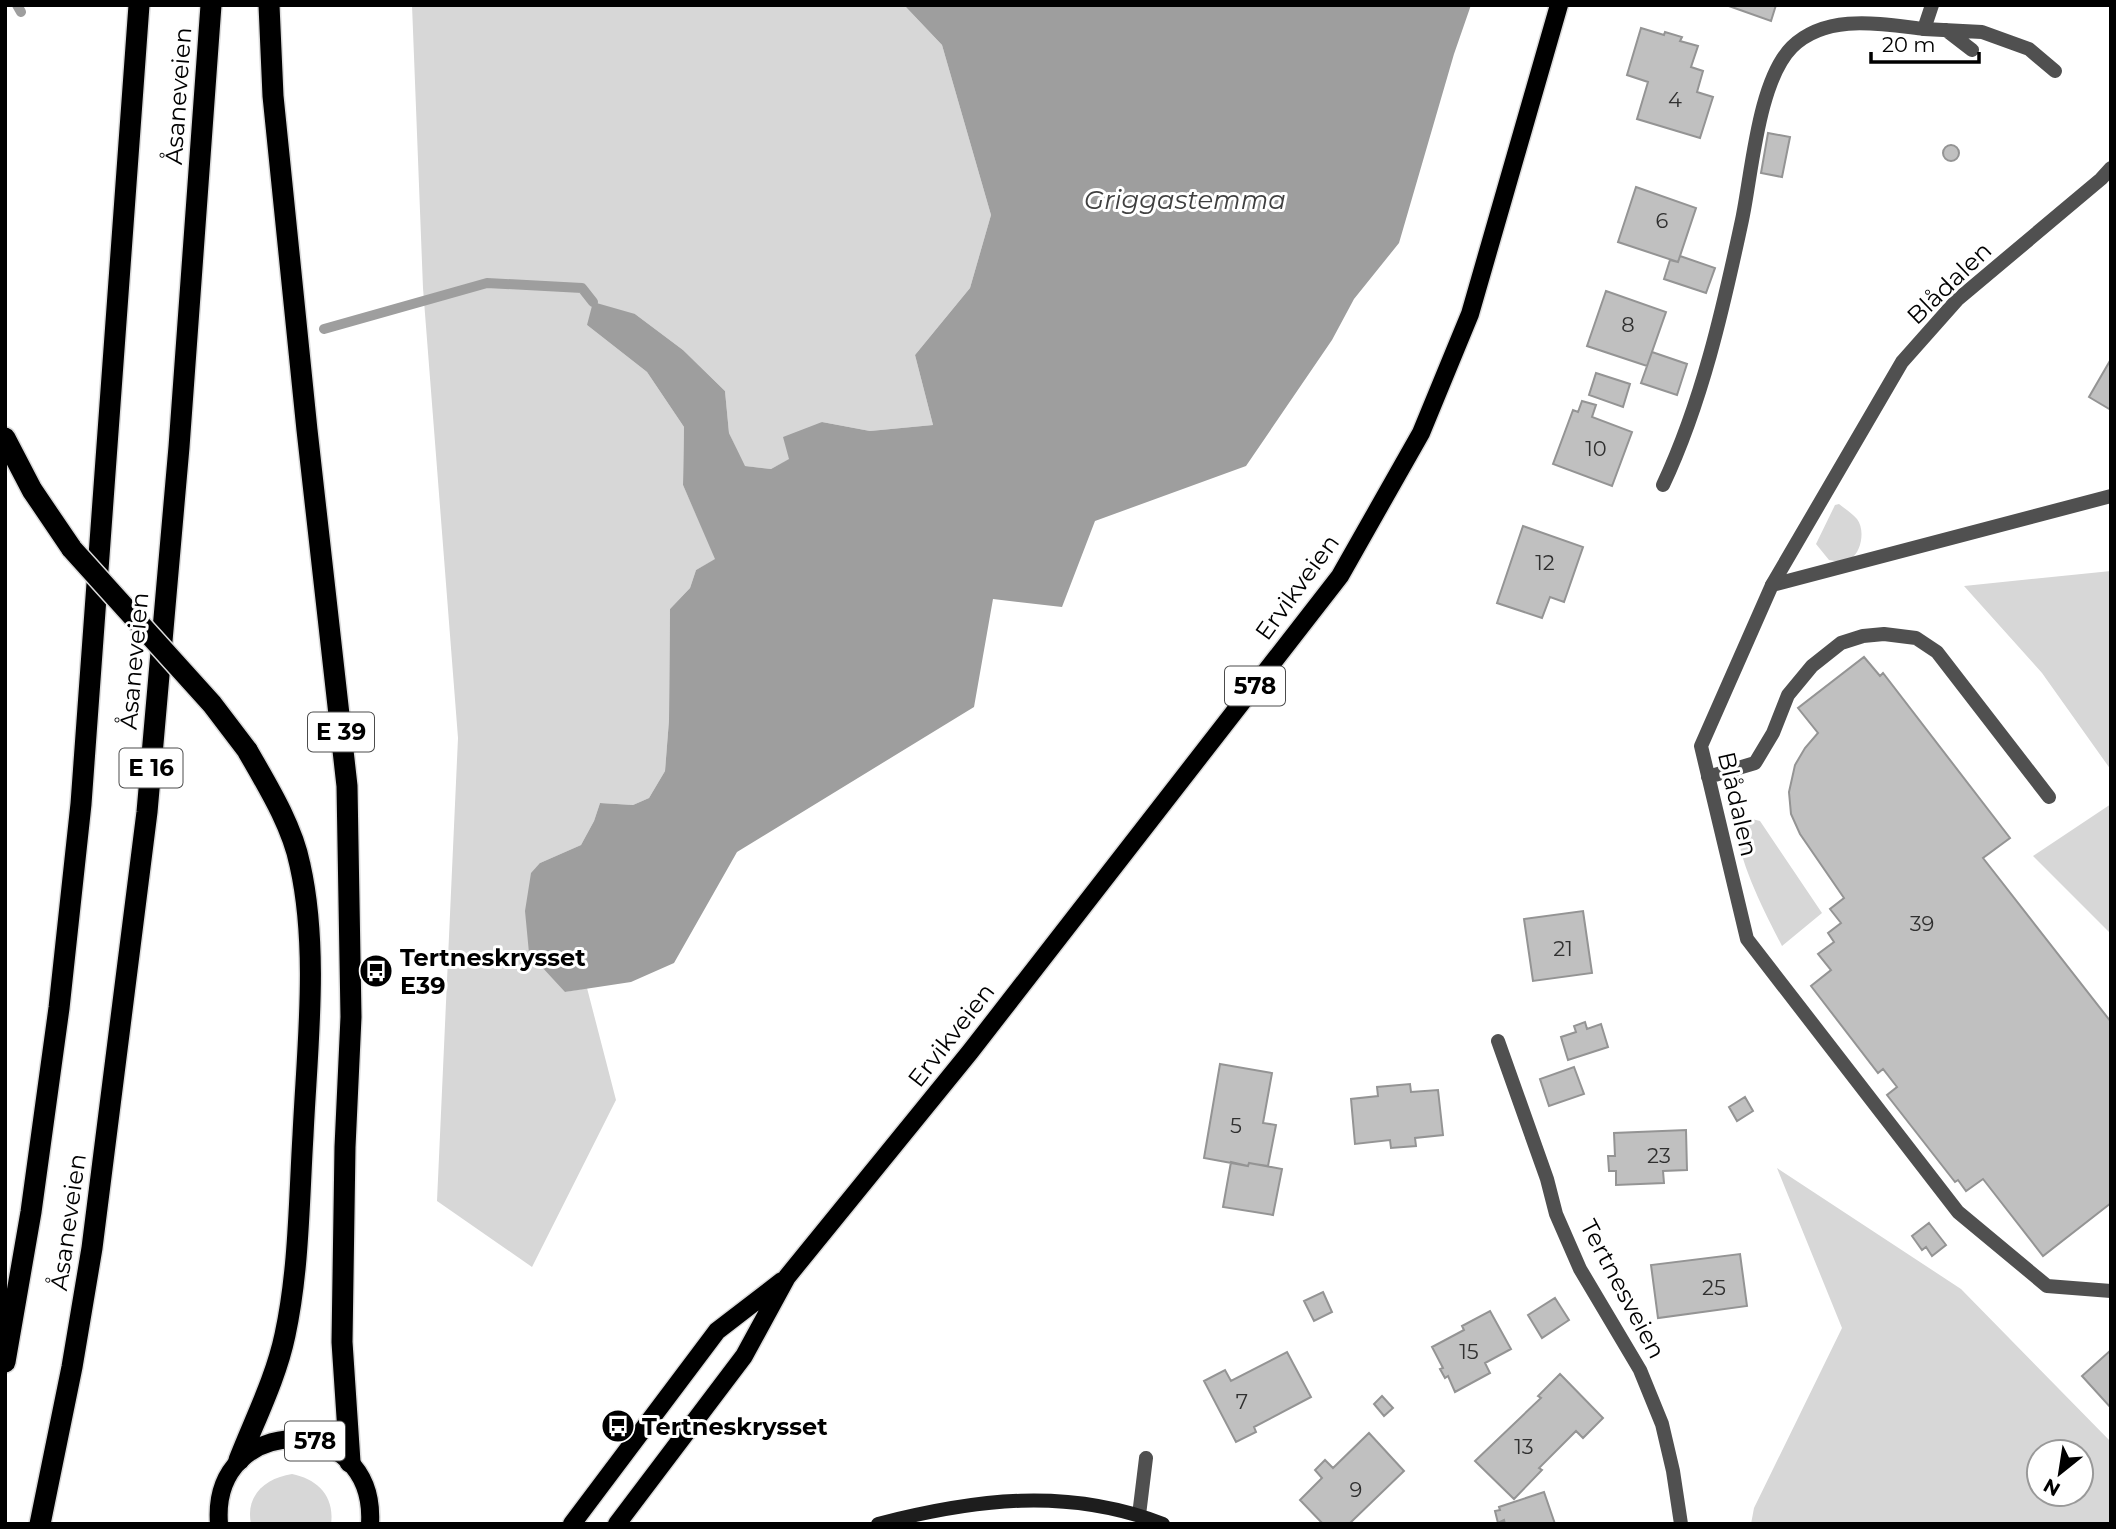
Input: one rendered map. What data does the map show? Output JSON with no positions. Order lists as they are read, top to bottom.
{
  "streets": {
    "highway": ["Åsaneveien", "E 39", "E 16"],
    "main road": ["Ervikveien", "578"],
    "street": ["Blådalen", "Tertnesveien"]
  },
  "crossings": [
    ["578", "E 39"]
  ],
  "water": ["Griggastemma"],
  "places": {
    "bus stop": ["Tertneskrysset E39", "Tertneskrysset"]
  },
  "house_numbers": [
    "4",
    "6",
    "8",
    "10",
    "12",
    "39",
    "21",
    "5",
    "23",
    "25",
    "15",
    "7",
    "13",
    "9"
  ],
  "scale_bar": "20 m",
  "north": "bottom left"
}
